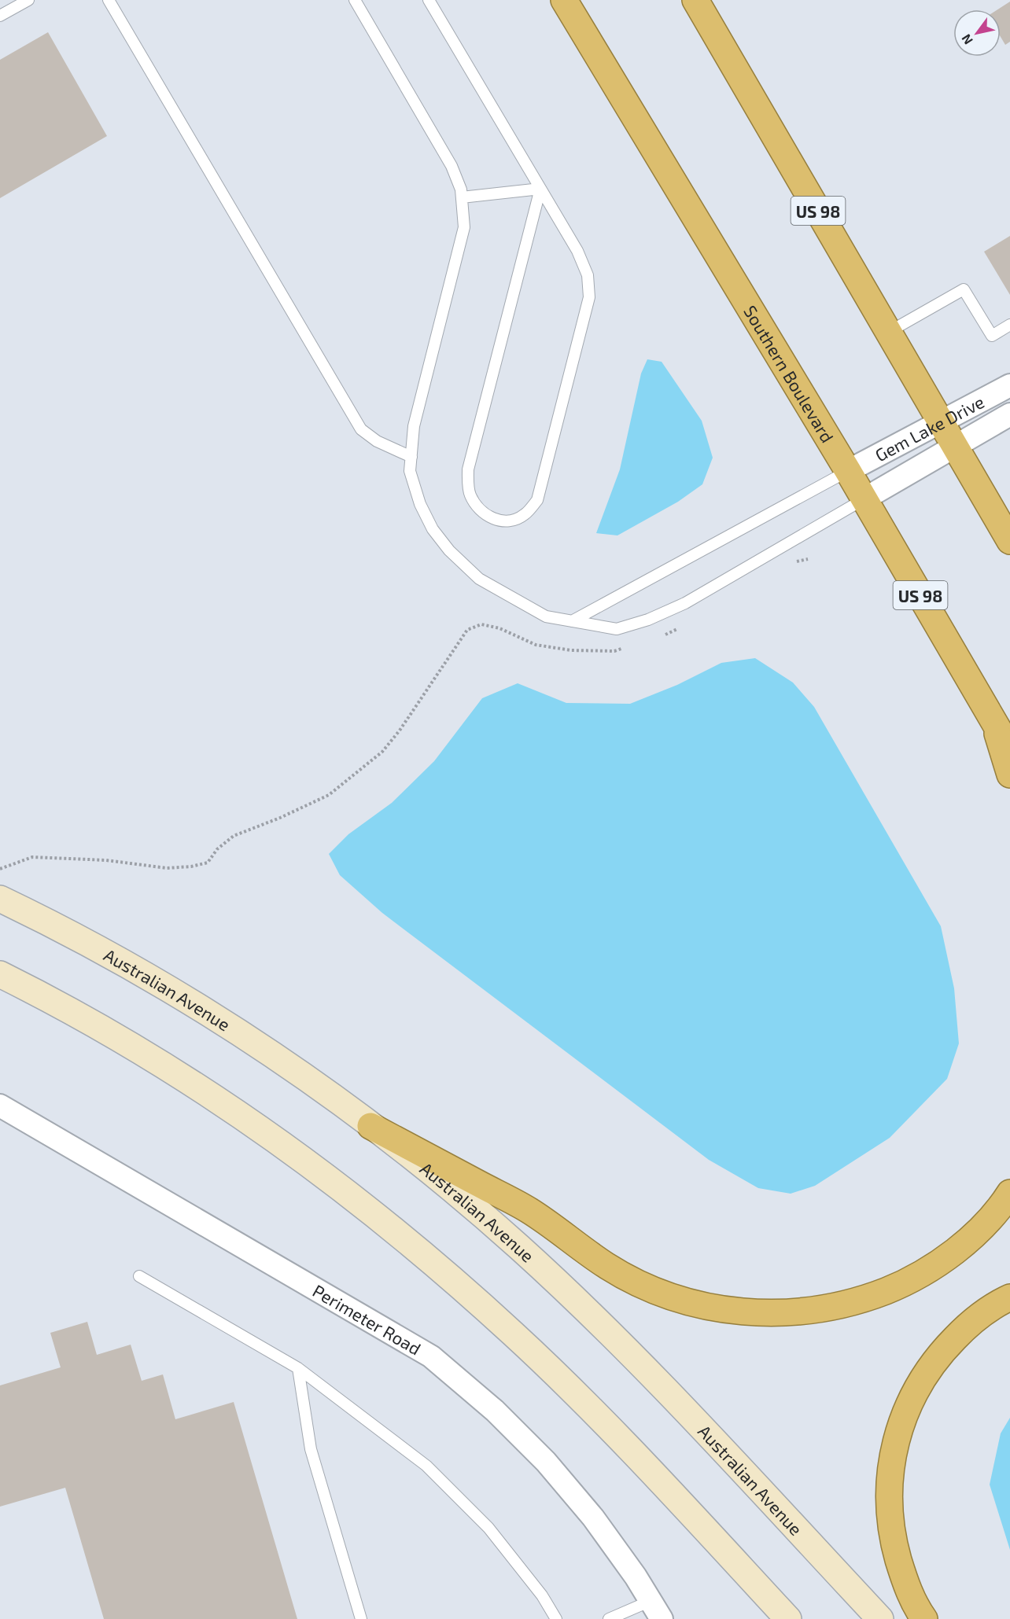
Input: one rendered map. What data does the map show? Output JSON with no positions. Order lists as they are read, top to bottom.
{
  "streets": {
    "highway": ["US 98", "Southern Boulevard"],
    "main road": ["Australian Avenue"],
    "street": ["Gem Lake Drive", "Perimeter Road"]
  },
  "crossings": [
    ["US 98", "Gem Lake Drive"],
    ["Southern Boulevard", "Gem Lake Drive"]
  ],
  "north": "bottom left"
}
